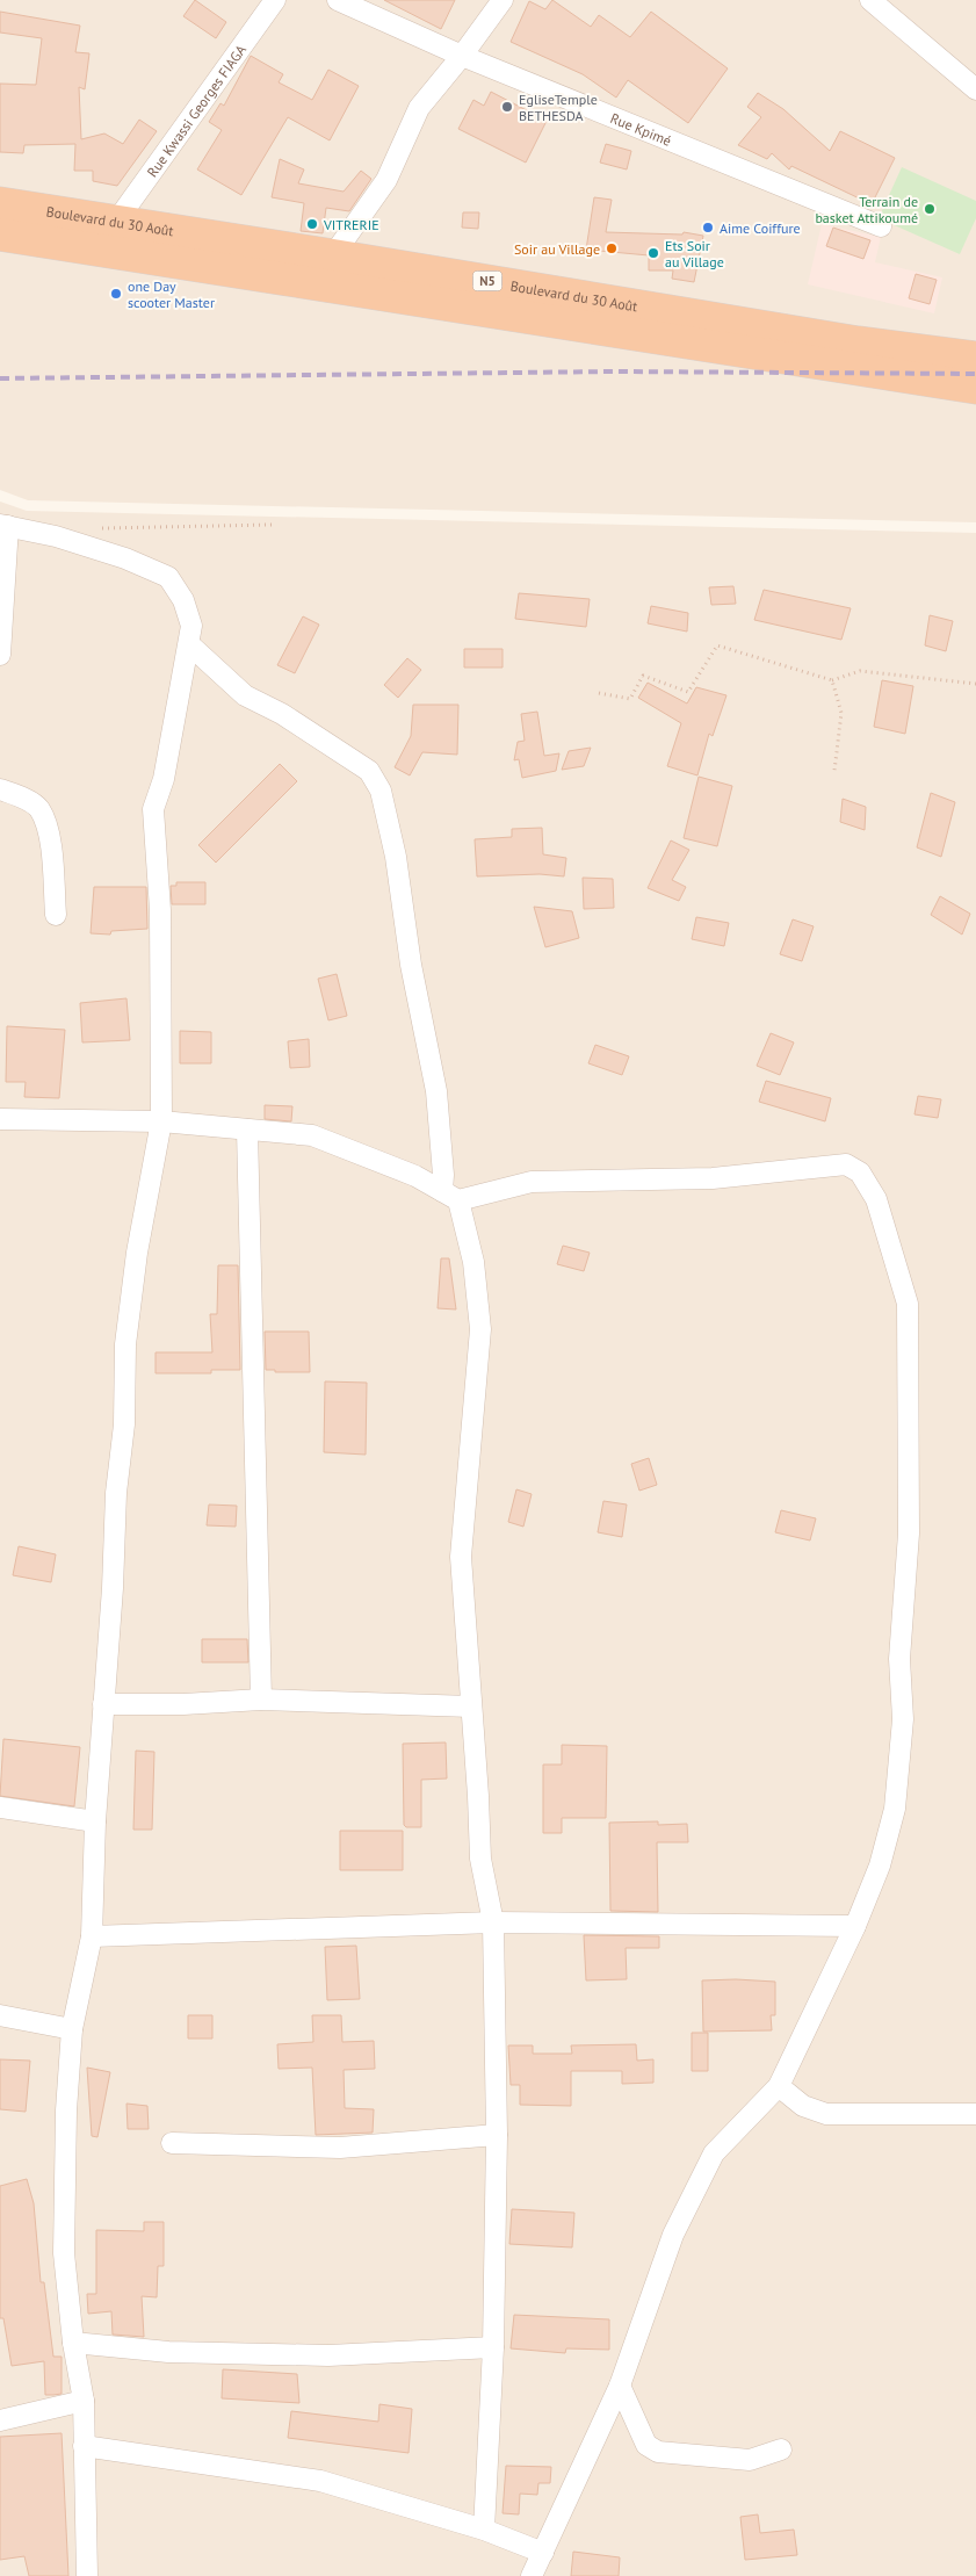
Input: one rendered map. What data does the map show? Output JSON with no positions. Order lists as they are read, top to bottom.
{
  "streets": {
    "highway": ["Boulevard du 30 Août", "N5"],
    "street": ["Rue Kwassi Georges FIAGA", "Rue Kpimé"]
  },
  "crossings": [
    ["Rue Kwassi Georges FIAGA", "Boulevard du 30 Août"]
  ],
  "places": [
    "EgliseTemple BETHESDA",
    "Terrain de basket Attikoumé",
    "VITRERIE",
    "Aime Coiffure",
    "Soir au Village",
    "Ets Soir au Village",
    "one Day scooter Master"
  ]
}
